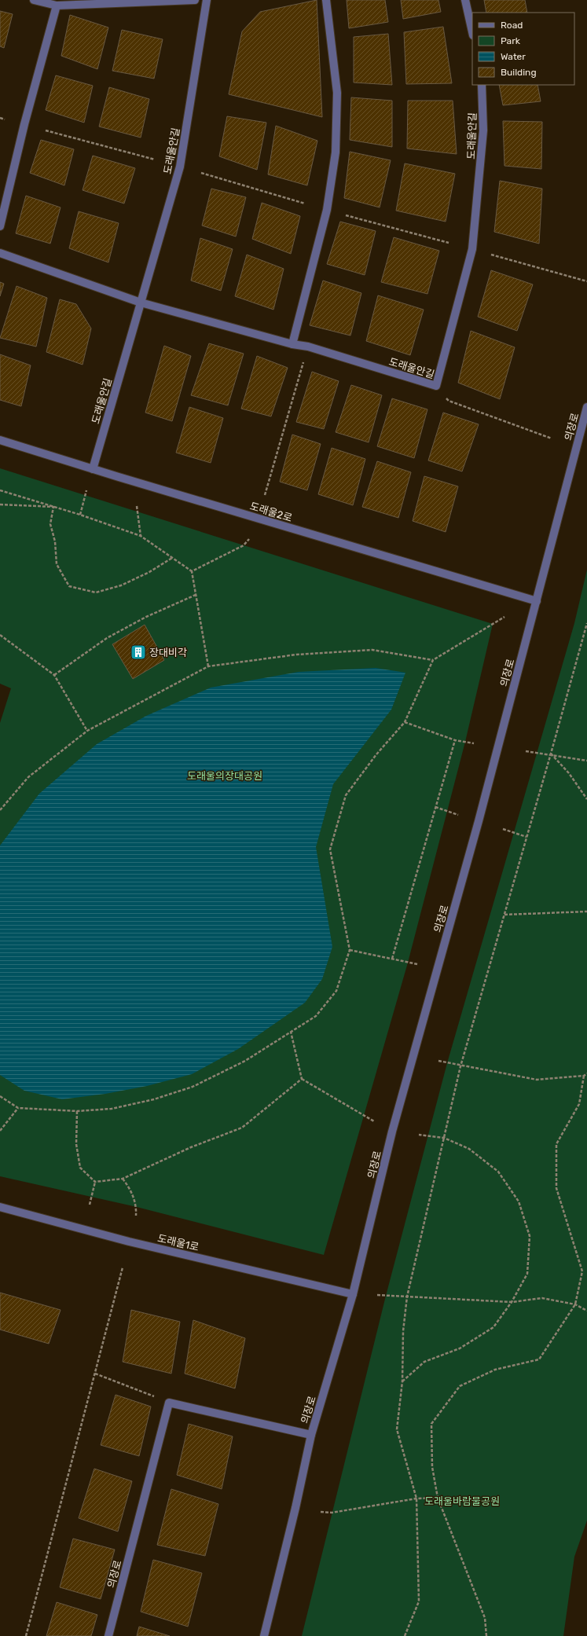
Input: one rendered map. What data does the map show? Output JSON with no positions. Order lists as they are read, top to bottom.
{
  "streets": {
    "street": [
      "도래울안길",
      "의장로",
      "도래울2로",
      "도래울1로"
    ]
  },
  "crossings": [
    ["도래울안길", "도래울2로"],
    ["의장로", "도래울2로"],
    ["의장로", "도래울1로"]
  ],
  "parks": ["도래울의장대공원", "도래울바람물공원"],
  "places": {
    "building": ["장대비각"]
  },
  "legend": [
    "Road",
    "Park",
    "Water",
    "Building"
  ]
}
